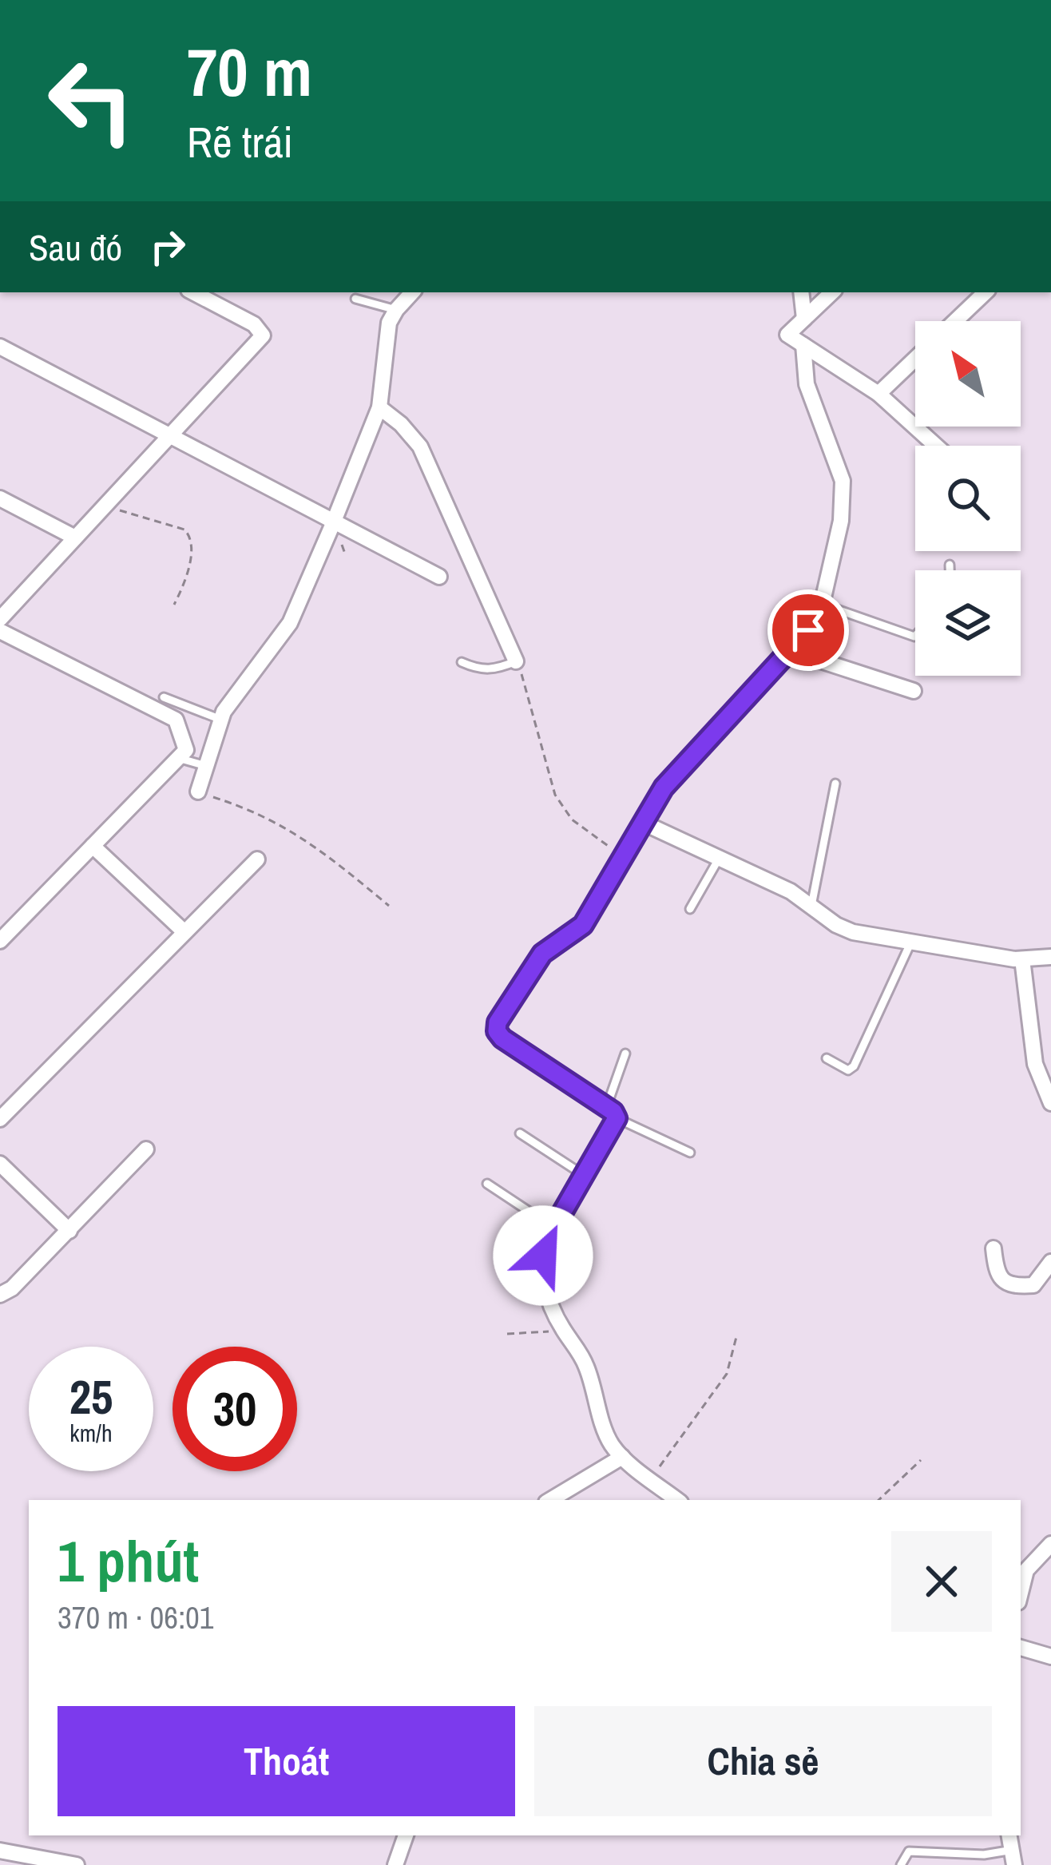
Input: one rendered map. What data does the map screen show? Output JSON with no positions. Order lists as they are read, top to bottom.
{
  "north": "top left",
  "page": {
    "turn": ["70 m", "Rẽ trái"],
    "then": "Sau đó",
    "speed": "25 km/h",
    "limit": "30",
    "heading": ["1 phút", "370 m · 06:01"],
    "buttons": ["Thoát", "Chia sẻ"]
  }
}
